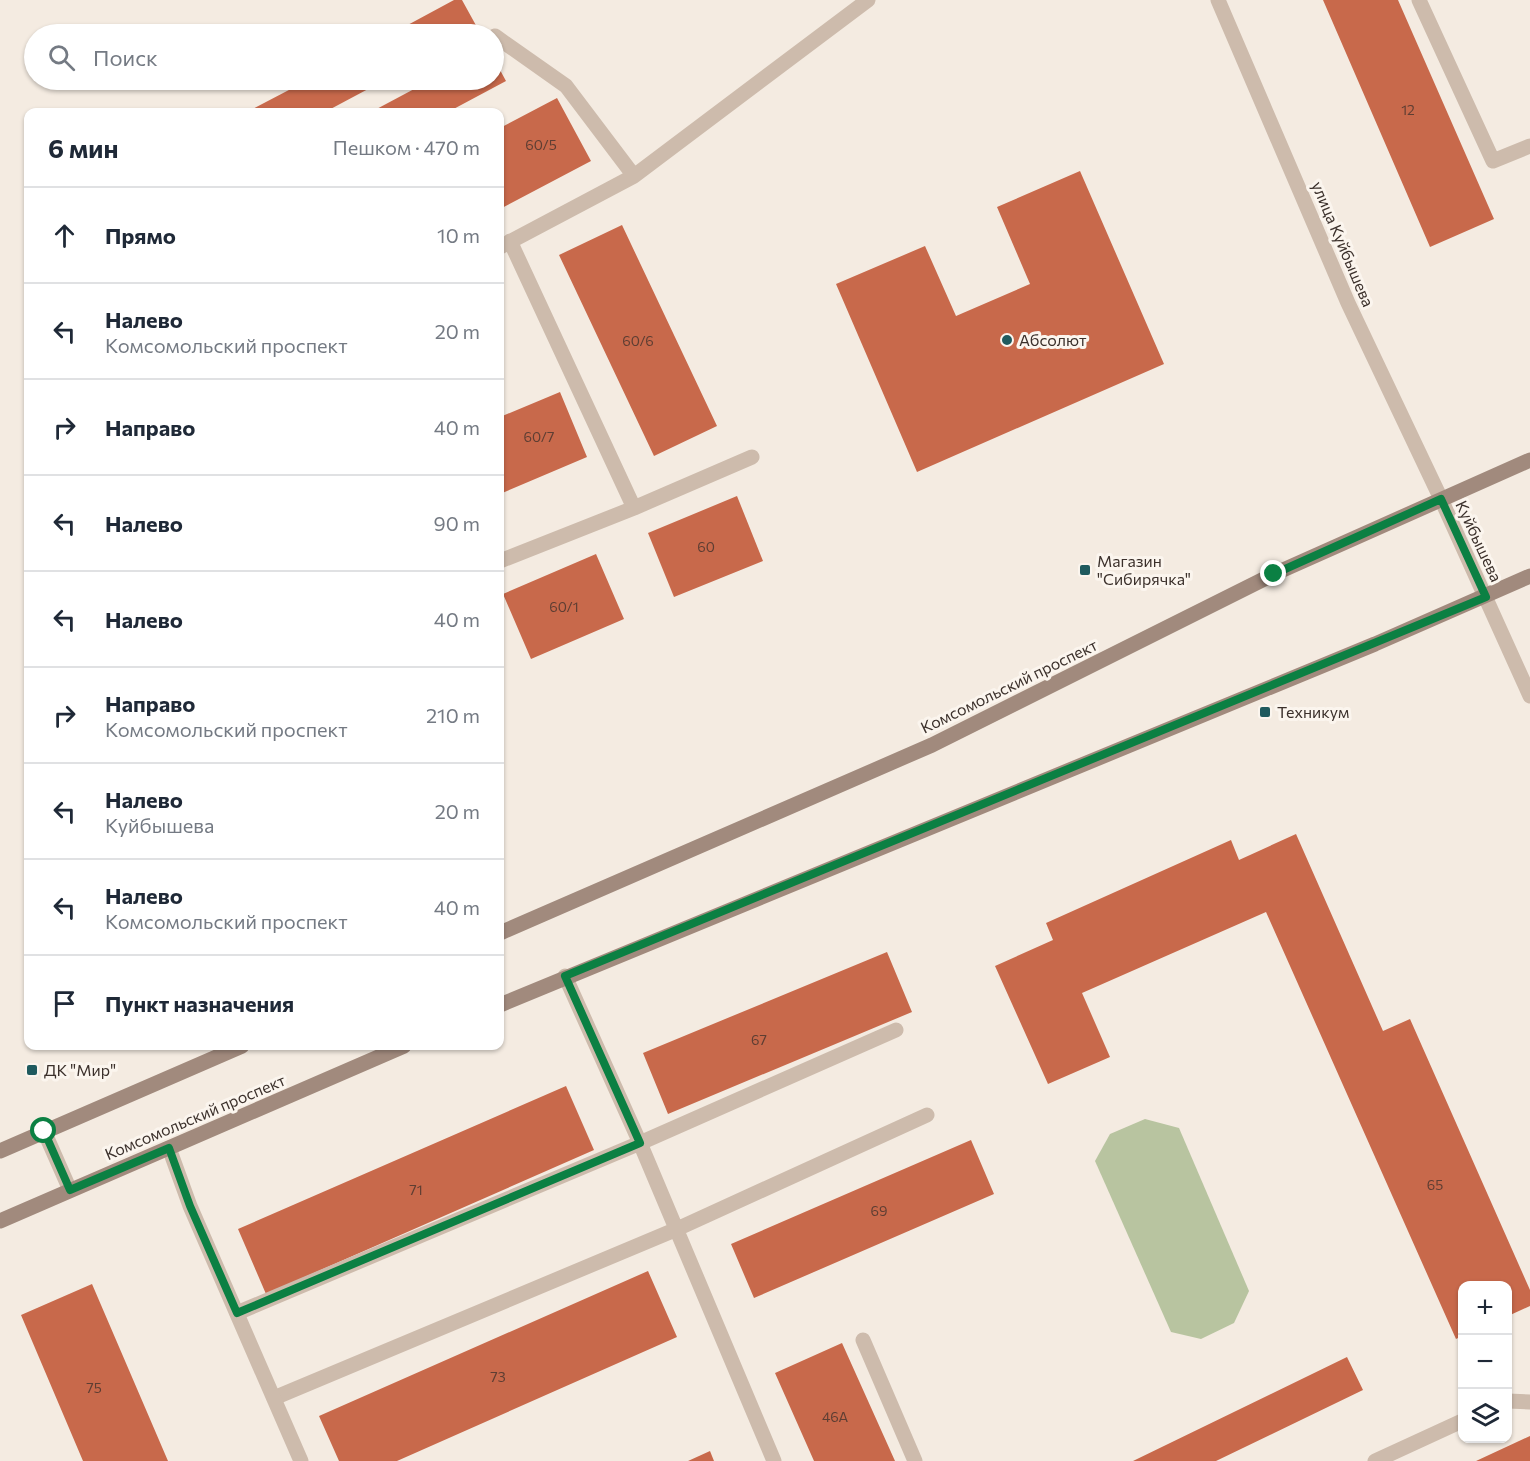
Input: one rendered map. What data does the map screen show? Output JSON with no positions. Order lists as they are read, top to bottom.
{
  "streets": {
    "main road": ["Комсомольский проспект"],
    "street": ["улица Куйбышева", "Куйбышева"]
  },
  "crossings": [
    ["улица Куйбышева", "Куйбышева"],
    ["улица Куйбышева", "Комсомольский проспект"],
    ["Куйбышева", "Комсомольский проспект"]
  ],
  "places": {
    "other": ["Абсолют"],
    "transit": ["Магазин \"Сибирячка\"", "Техникум", "ДК \"Мир\""]
  },
  "house_numbers": [
    "12",
    "60/5",
    "60/6",
    "60/7",
    "60",
    "60/1",
    "67",
    "65",
    "71",
    "69",
    "73",
    "75",
    "46А"
  ],
  "page": {
    "search": "Поиск",
    "heading": ["6 мин", "Пешком · 470 m"],
    "list": [
      ["Прямо", "10 m"],
      ["Налево", "Комсомольский проспект", "20 m"],
      ["Направо", "40 m"],
      ["Налево", "90 m"],
      ["Налево", "40 m"],
      ["Направо", "Комсомольский проспект", "210 m"],
      ["Налево", "Куйбышева", "20 m"],
      ["Налево", "Комсомольский проспект", "40 m"],
      "Пункт назначения"
    ],
    "map_buttons": ["+", "−"]
  }
}
